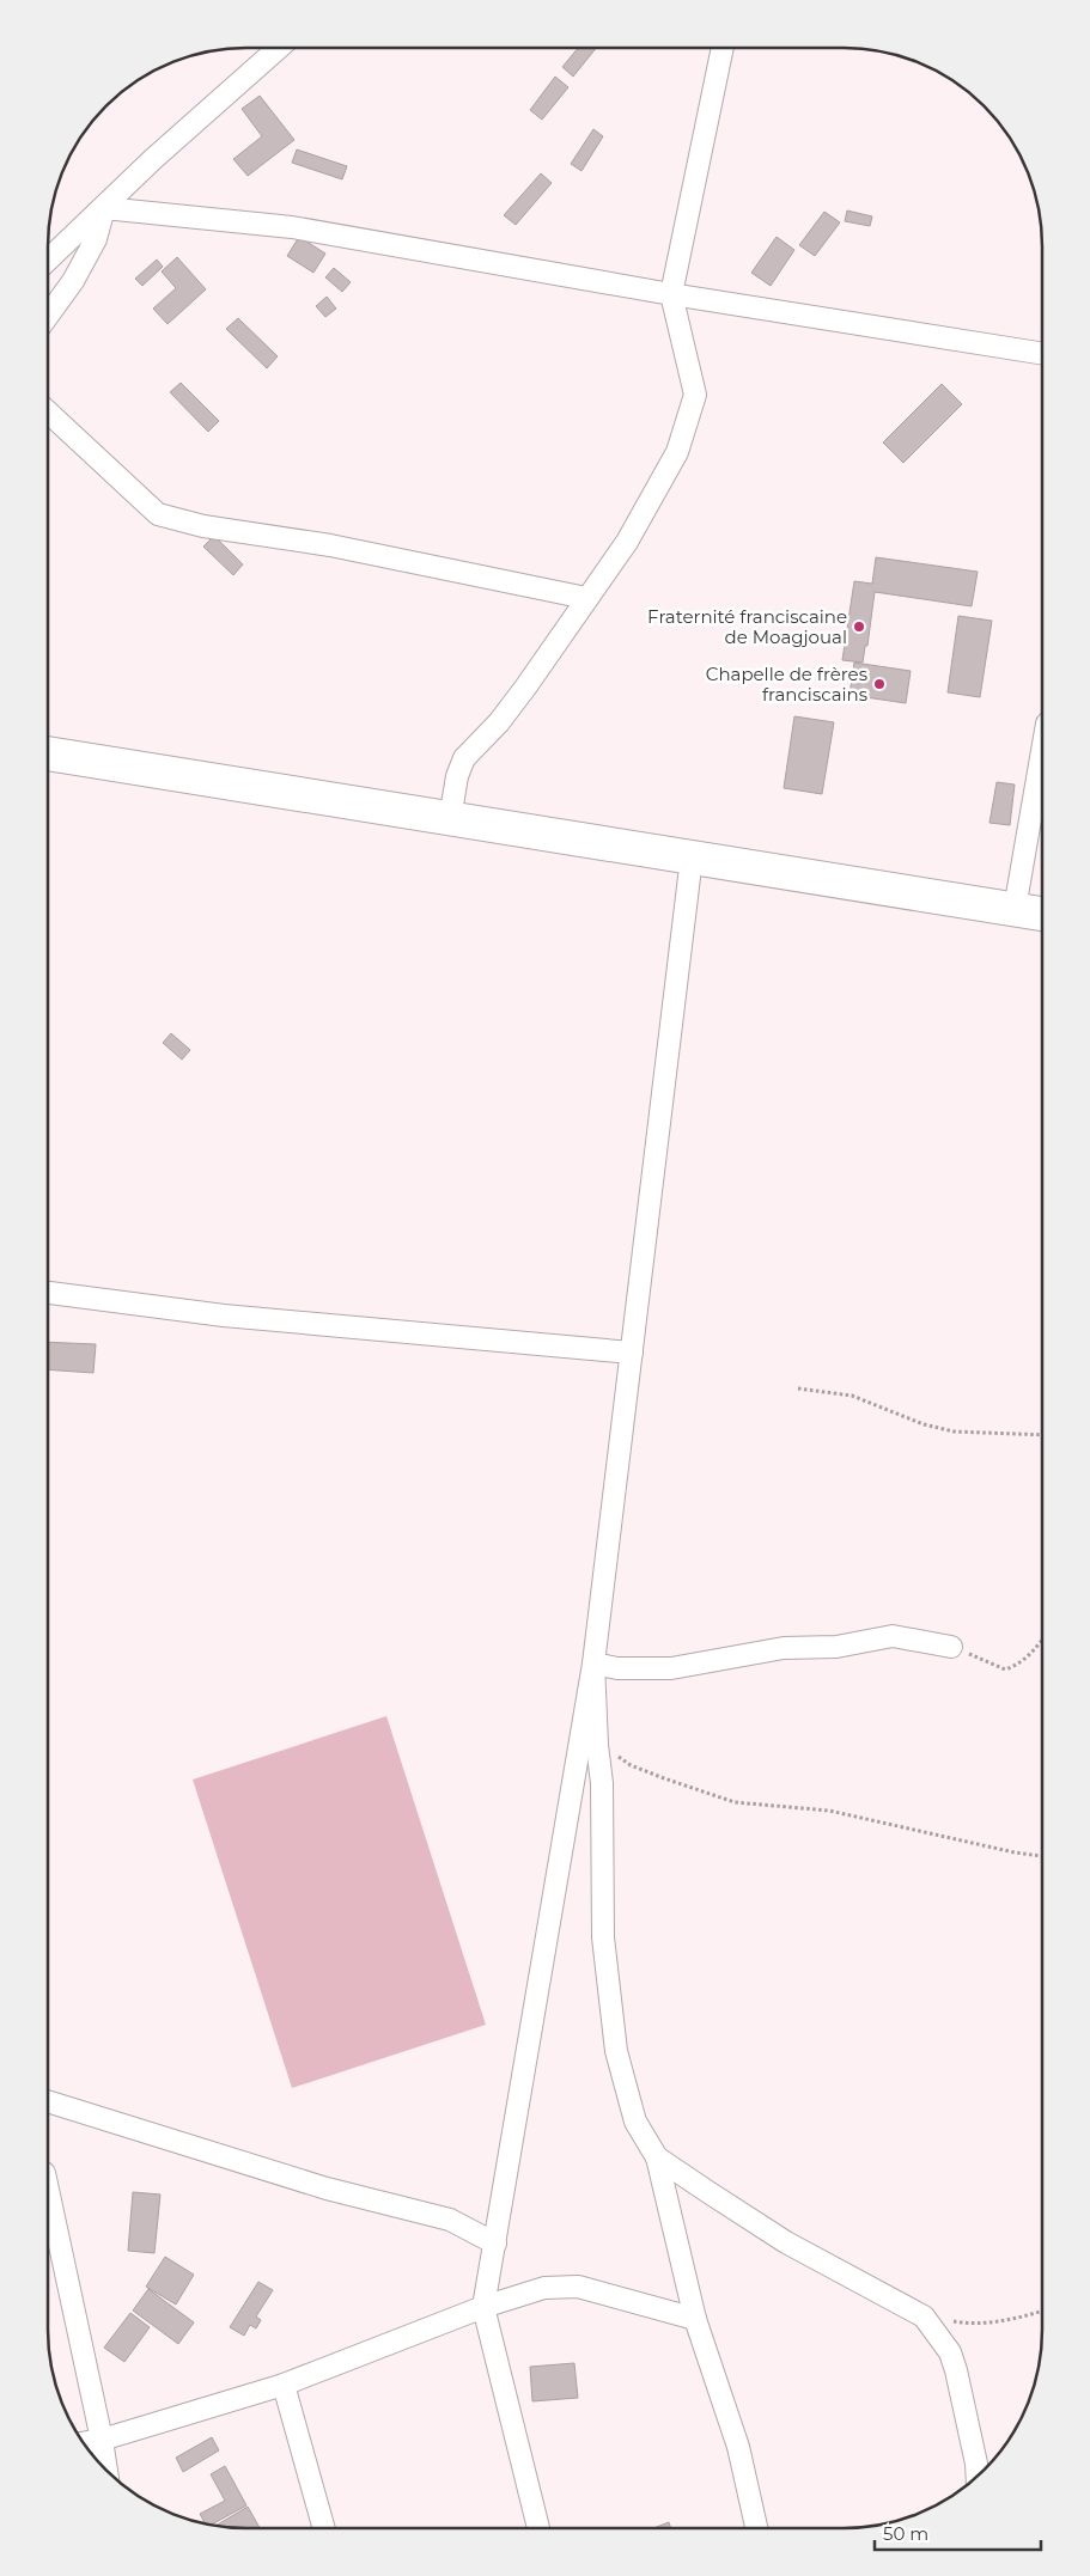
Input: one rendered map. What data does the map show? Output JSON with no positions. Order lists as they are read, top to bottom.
{
  "places": ["Fraternité franciscaine de Moagjoual", "Chapelle de frères franciscains"],
  "scale_bar": "50 m"
}
